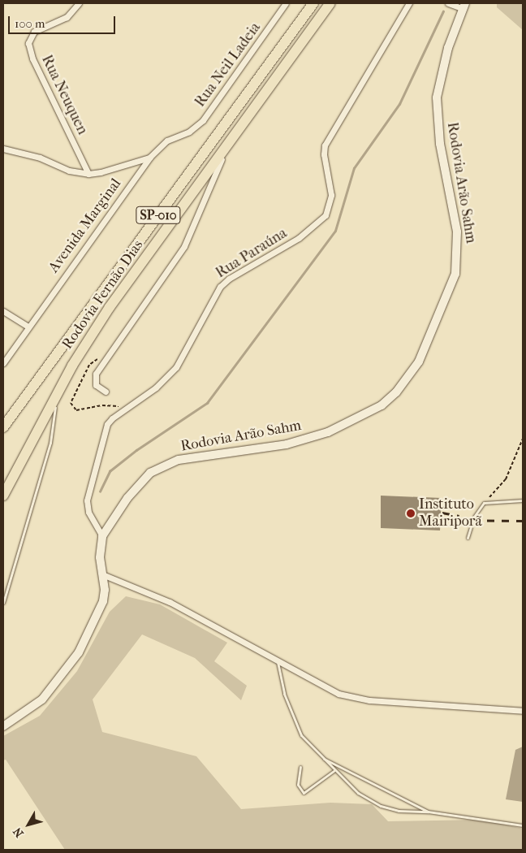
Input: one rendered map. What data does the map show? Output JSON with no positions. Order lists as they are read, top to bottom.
{
  "streets": {
    "highway": ["SP-010", "Rodovia Fernão Dias"],
    "street": [
      "Rua Neil Ladeia",
      "Rua Neuquen",
      "Rodovia Arão Sahm",
      "Avenida Marginal",
      "Rua Paraúna"
    ]
  },
  "crossings": [
    ["Rua Neil Ladeia", "Avenida Marginal"],
    ["Rodovia Arão Sahm", "Rua Paraúna"]
  ],
  "places": ["Instituto Mairiporã"],
  "scale_bar": "100 m",
  "north": "bottom left"
}
